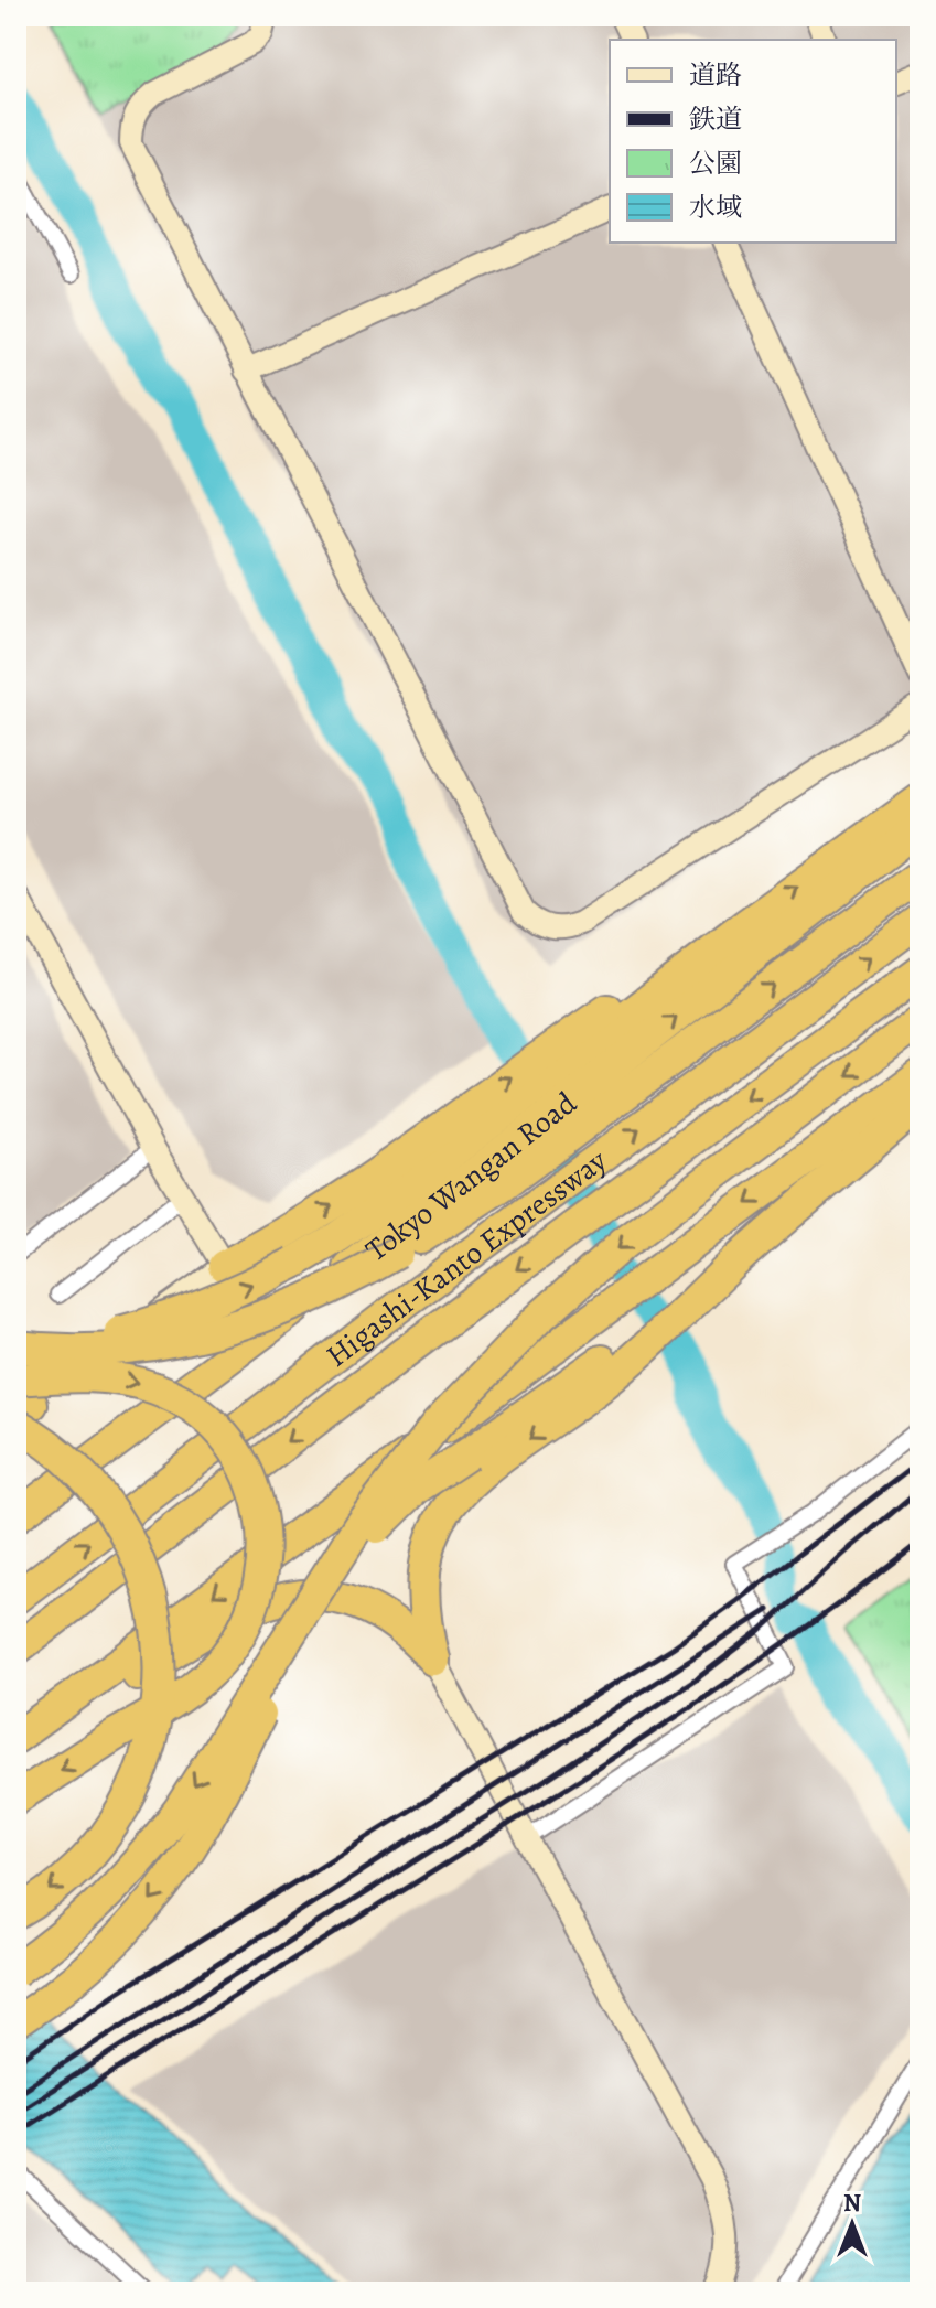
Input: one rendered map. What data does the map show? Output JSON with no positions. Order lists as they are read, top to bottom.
{
  "streets": {
    "highway": ["Tokyo Wangan Road", "Higashi-Kanto Expressway"]
  },
  "legend": [
    "道路",
    "鉄道",
    "公園",
    "水域"
  ],
  "north": "top"
}
